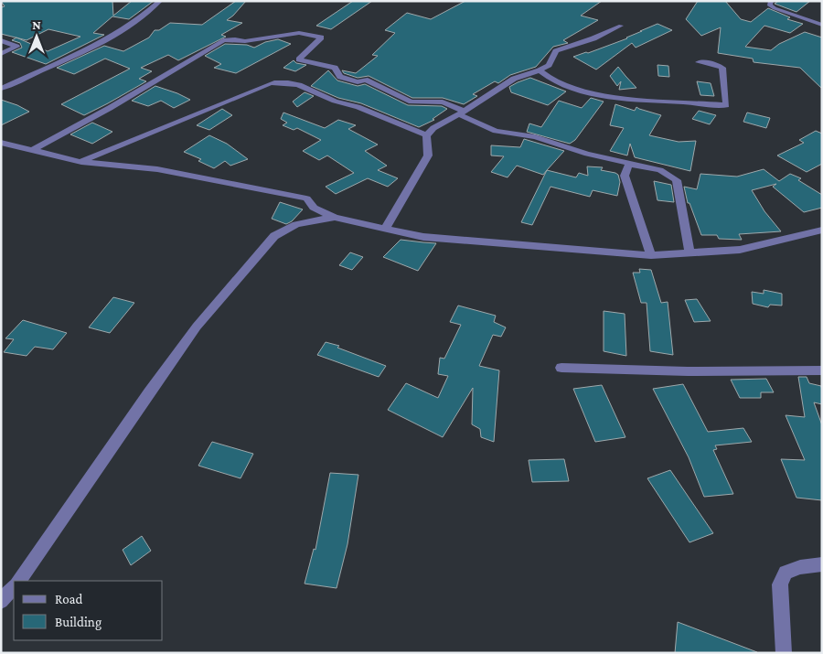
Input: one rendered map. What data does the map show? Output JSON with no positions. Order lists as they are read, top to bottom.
{
  "legend": ["Road", "Building"],
  "north": "top"
}
